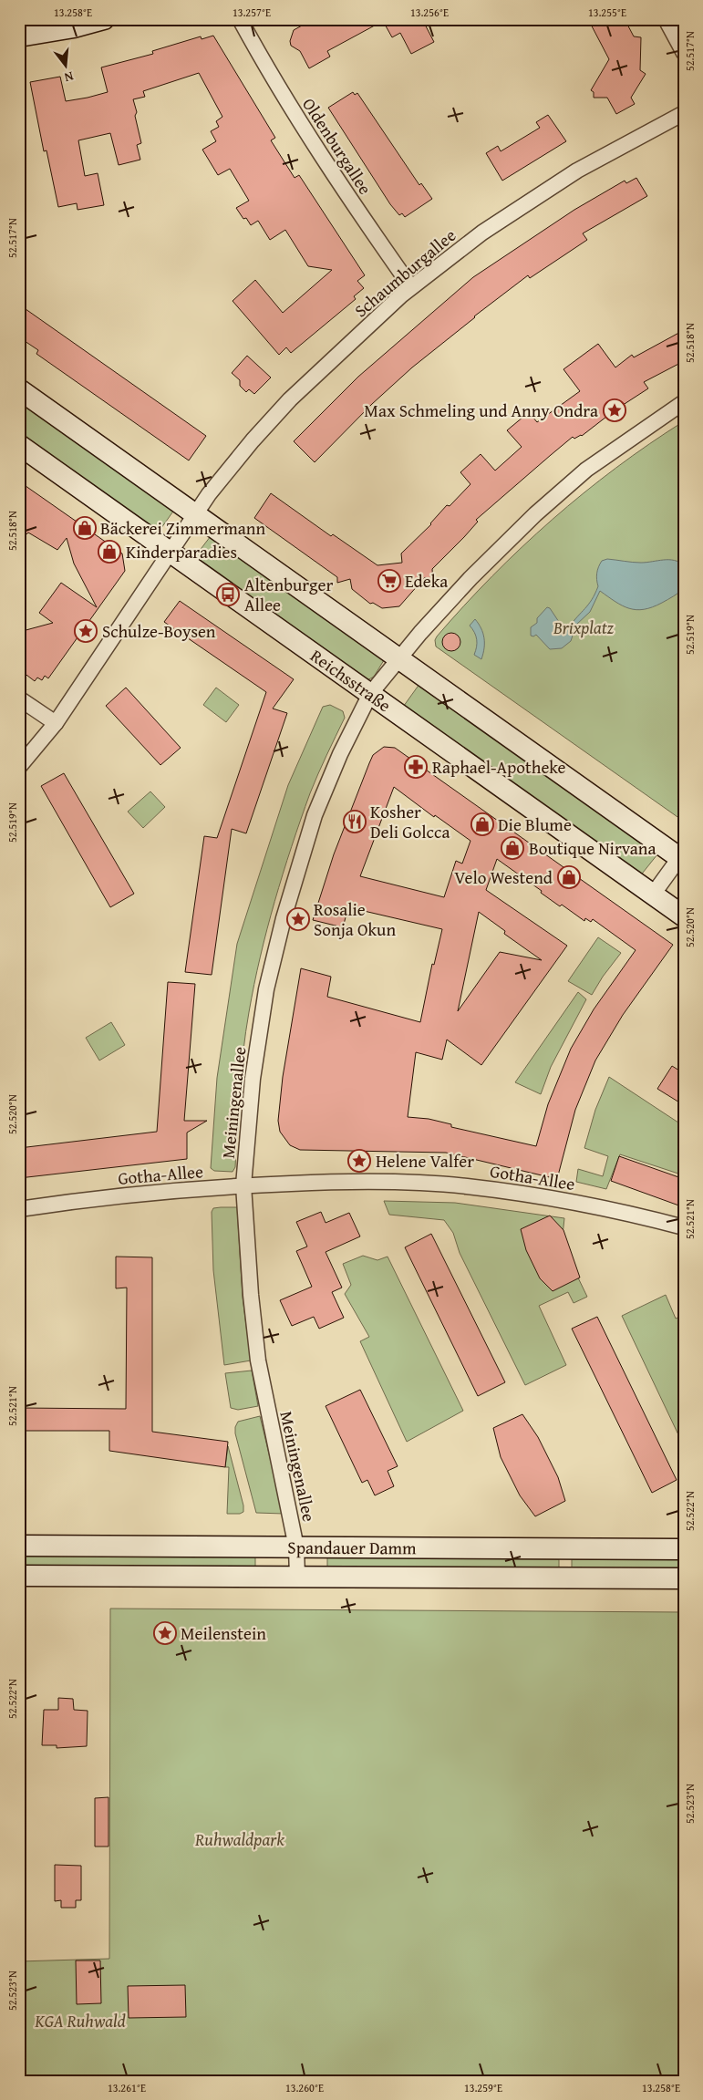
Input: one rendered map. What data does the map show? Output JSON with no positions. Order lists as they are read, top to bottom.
{
  "streets": {
    "main road": ["Reichsstraße", "Spandauer Damm"],
    "street": [
      "Oldenburgallee",
      "Schaumburgallee",
      "Meiningenallee",
      "Gotha-Allee"
    ]
  },
  "crossings": [
    ["Oldenburgallee", "Schaumburgallee"],
    ["Schaumburgallee", "Reichsstraße"],
    ["Reichsstraße", "Meiningenallee"],
    ["Meiningenallee", "Gotha-Allee"],
    ["Meiningenallee", "Spandauer Damm"]
  ],
  "parks": ["Brixplatz", "Ruhwaldpark", "KGA Ruhwald"],
  "places": {
    "place": [
      "Max Schmeling und Anny Ondra",
      "Schulze-Boysen",
      "Rosalie Sonja Okun",
      "Helene Valfer",
      "Meilenstein"
    ],
    "shop": [
      "Bäckerei Zimmermann",
      "Kinderparadies",
      "Die Blume",
      "Boutique Nirvana",
      "Velo Westend"
    ],
    "supermarket": ["Edeka"],
    "bus stop": ["Altenburger Allee"],
    "pharmacy": ["Raphael-Apotheke"],
    "restaurant": ["Kosher Deli Golcca"]
  },
  "north": "bottom",
  "coordinates": [
    "13.258°E",
    "13.257°E",
    "13.256°E",
    "13.255°E",
    "52.517°N",
    "52.518°N",
    "52.519°N",
    "52.520°N",
    "52.521°N",
    "52.522°N",
    "52.523°N",
    "13.261°E",
    "13.260°E",
    "13.259°E"
  ]
}
